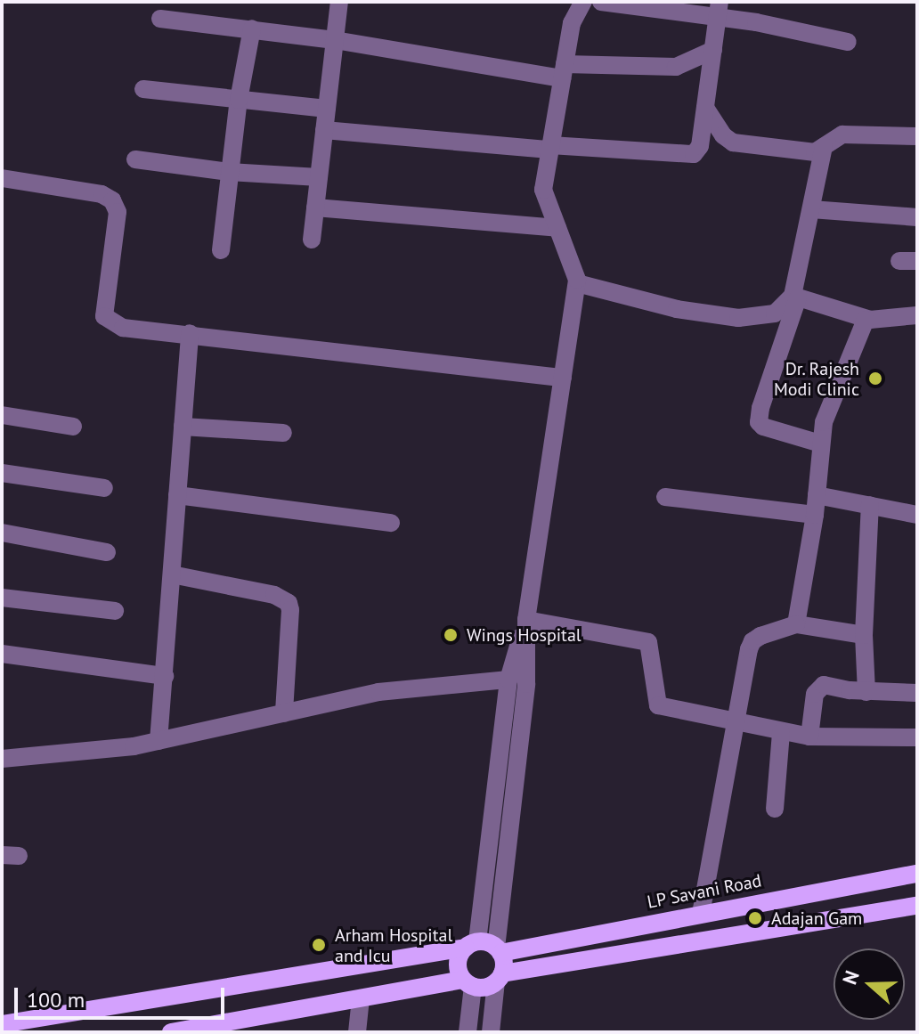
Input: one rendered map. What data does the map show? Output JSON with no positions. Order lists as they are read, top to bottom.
{
  "streets": {
    "main road": ["LP Savani Road"]
  },
  "places": [
    "Dr. Rajesh Modi Clinic",
    "Wings Hospital",
    "Adajan Gam",
    "Arham Hospital and Icu"
  ],
  "scale_bar": "100 m",
  "north": "left"
}
